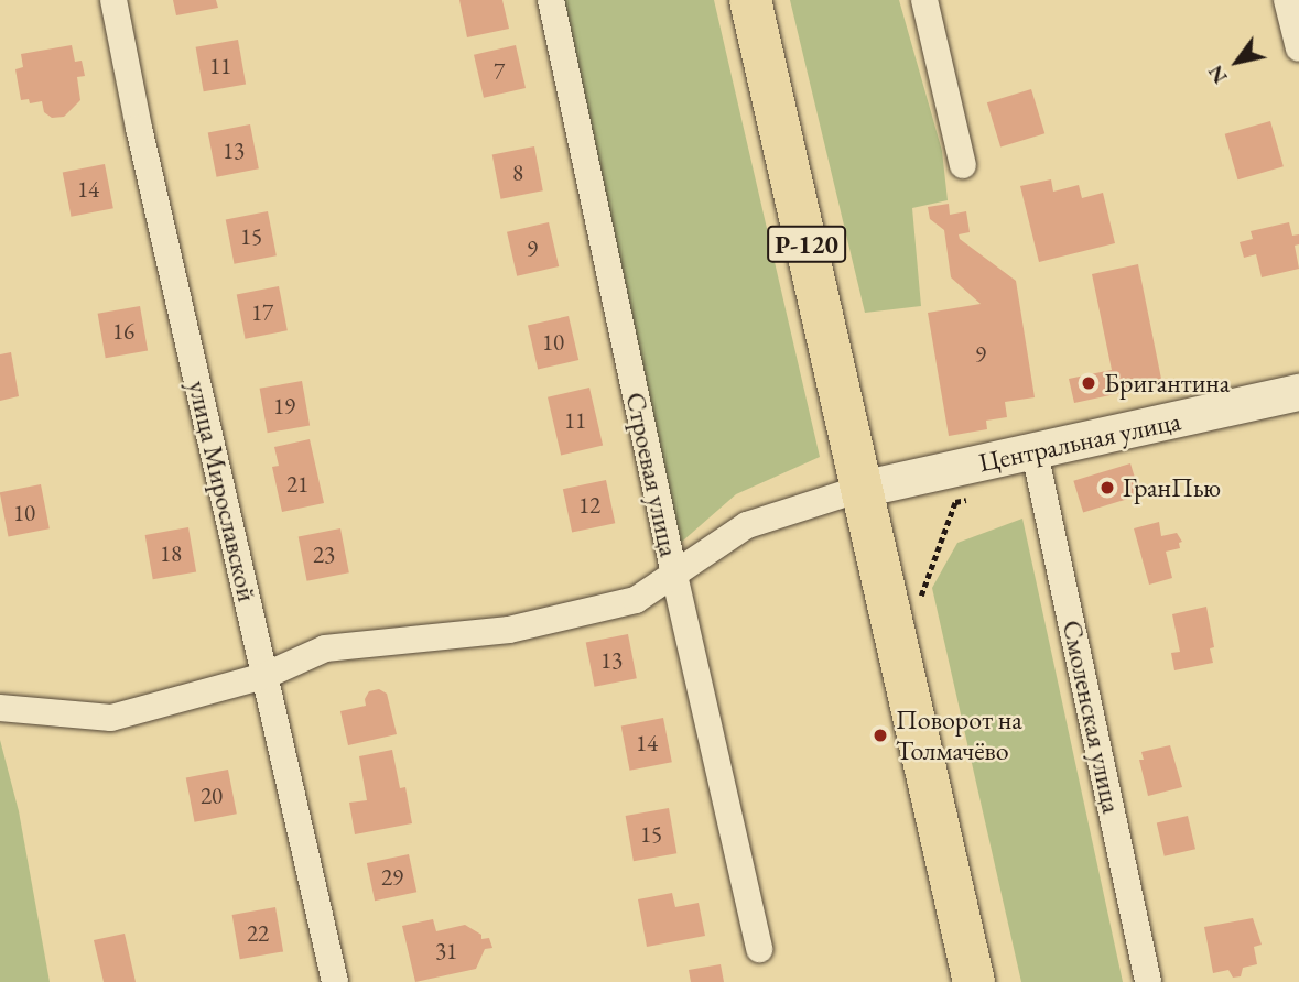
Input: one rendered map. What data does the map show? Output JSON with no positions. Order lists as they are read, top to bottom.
{
  "streets": {
    "main road": ["Р-120"],
    "street": [
      "Центральная улица",
      "Строевая улица",
      "улица Мирославской",
      "Смоленская улица"
    ]
  },
  "crossings": [
    ["Р-120", "Центральная улица"],
    ["Центральная улица", "Смоленская улица"]
  ],
  "places": ["Бригантина", "ГранПью", "Поворот на Толмачёво"],
  "house_numbers": [
    "11",
    "7",
    "13",
    "8",
    "14",
    "15",
    "9",
    "17",
    "16",
    "10",
    "9",
    "19",
    "11",
    "21",
    "12",
    "10",
    "18",
    "23",
    "13",
    "14",
    "20",
    "15",
    "29",
    "22",
    "31"
  ],
  "north": "bottom left"
}
